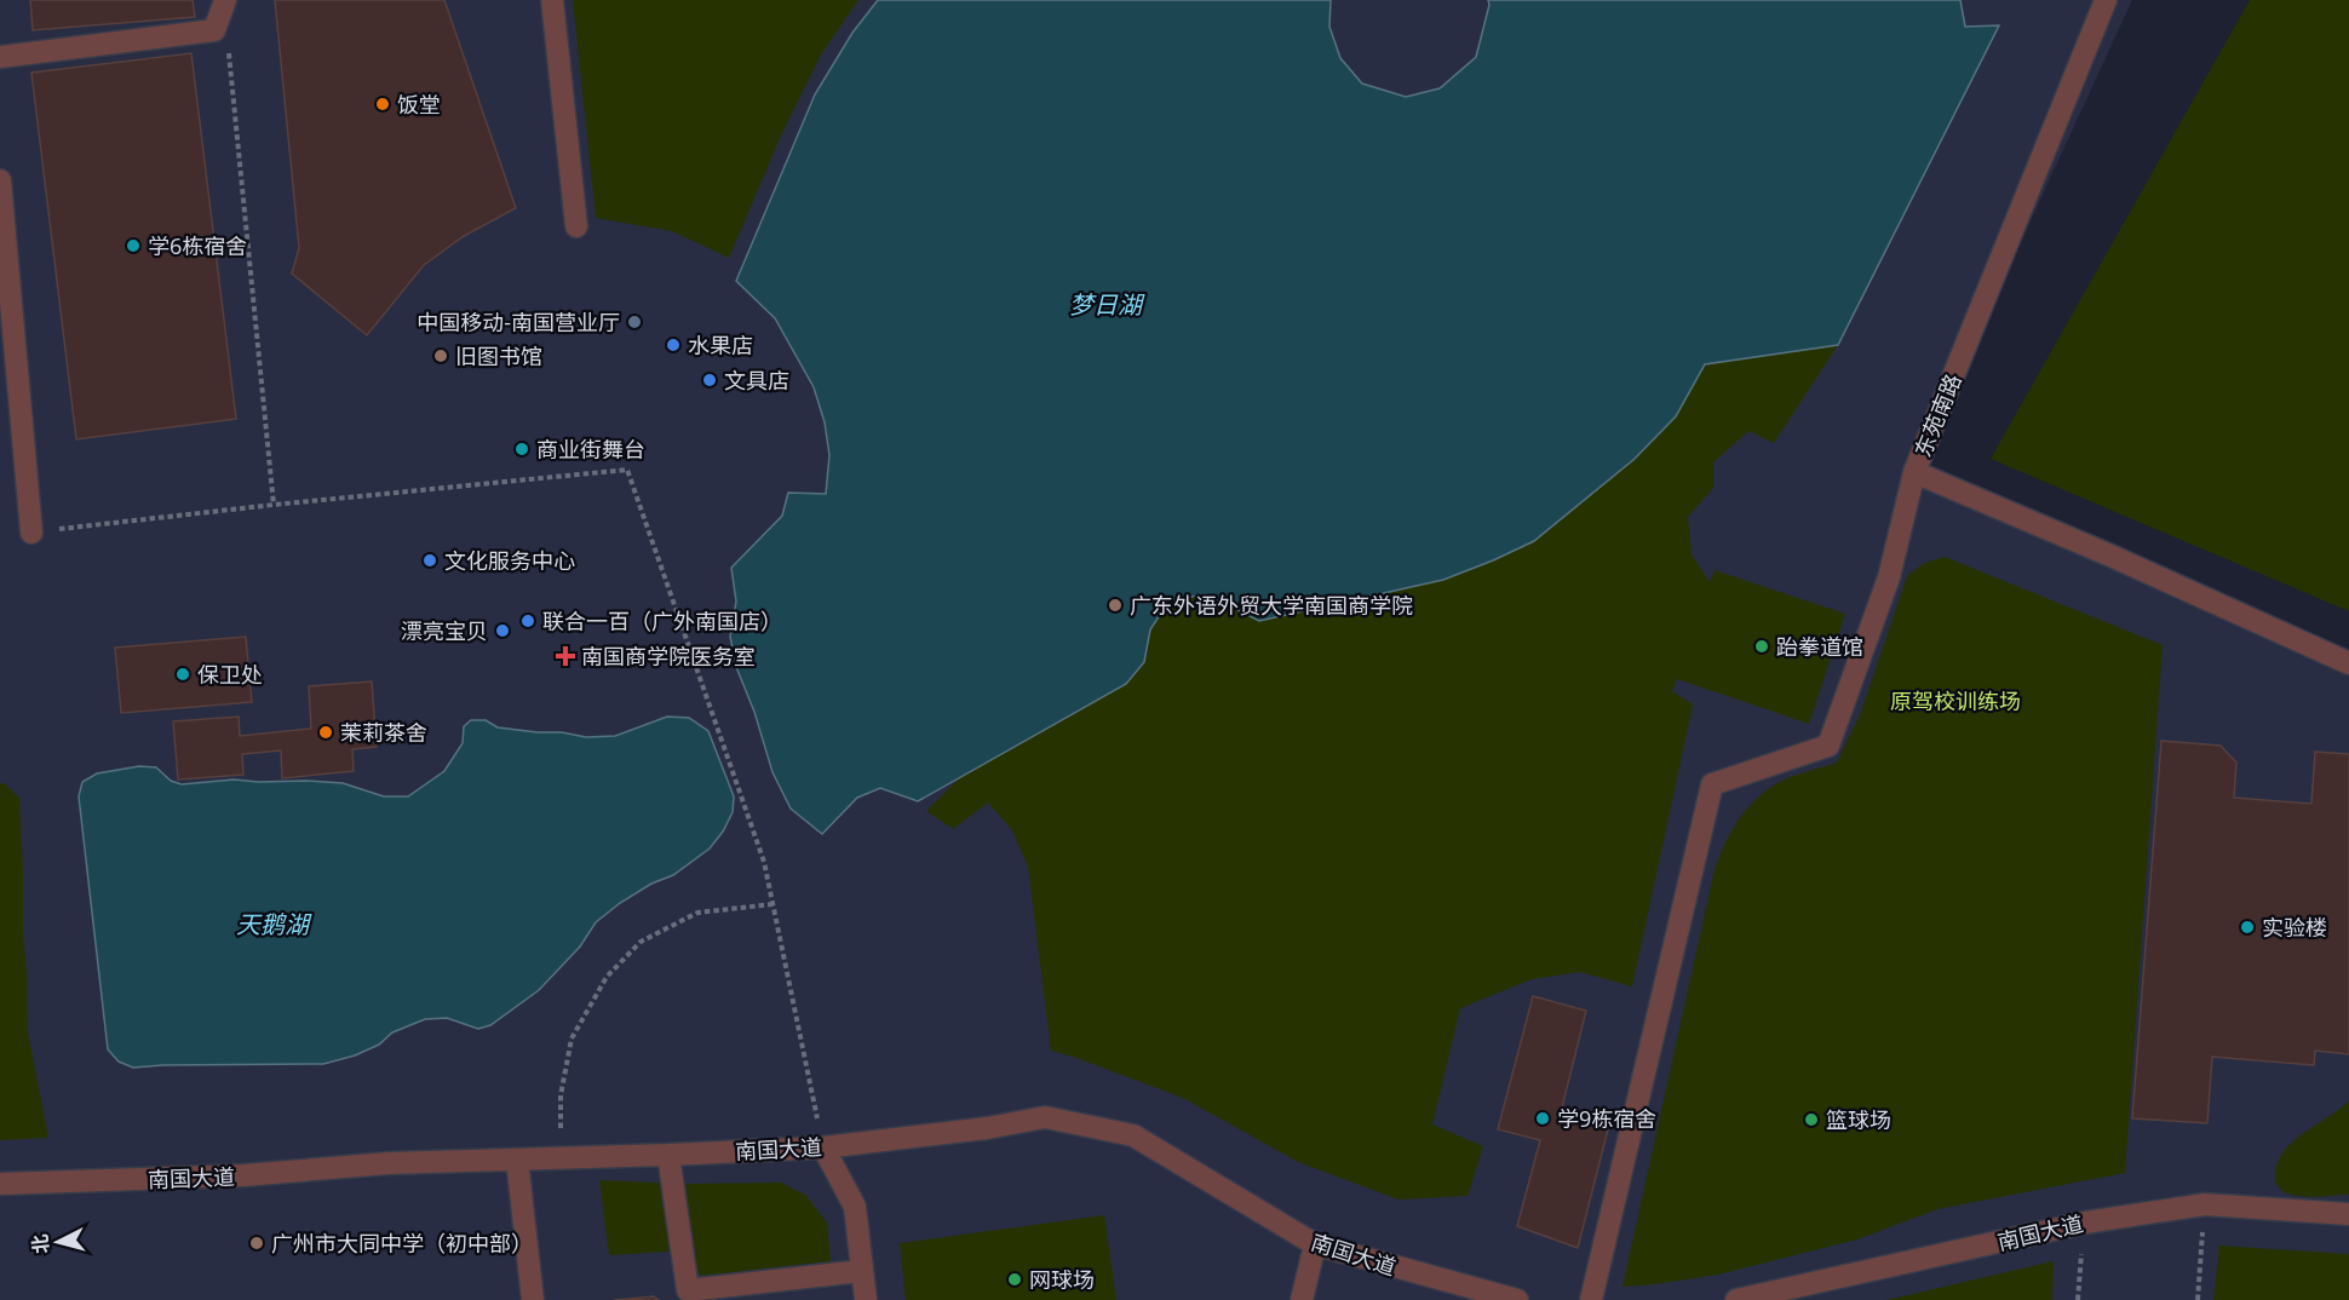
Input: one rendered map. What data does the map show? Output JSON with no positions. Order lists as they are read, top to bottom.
{
  "streets": {
    "street": ["东苑南路", "南国大道"]
  },
  "water": ["梦日湖", "天鹅湖"],
  "parks": ["原驾校训练场"],
  "places": {
    "other": [
      "饭堂",
      "学6栋宿舍",
      "中国移动-南国营业厅",
      "水果店",
      "旧图书馆",
      "文具店",
      "商业街舞台",
      "文化服务中心",
      "广东外语外贸大学南国商学院",
      "联合一百（广外南国店）",
      "漂亮宝贝",
      "跆拳道馆",
      "保卫处",
      "茉莉茶舍",
      "实验楼",
      "学9栋宿舍",
      "篮球场",
      "广州市大同中学（初中部）",
      "网球场"
    ],
    "health": ["南国商学院医务室"]
  },
  "north": "left"
}
